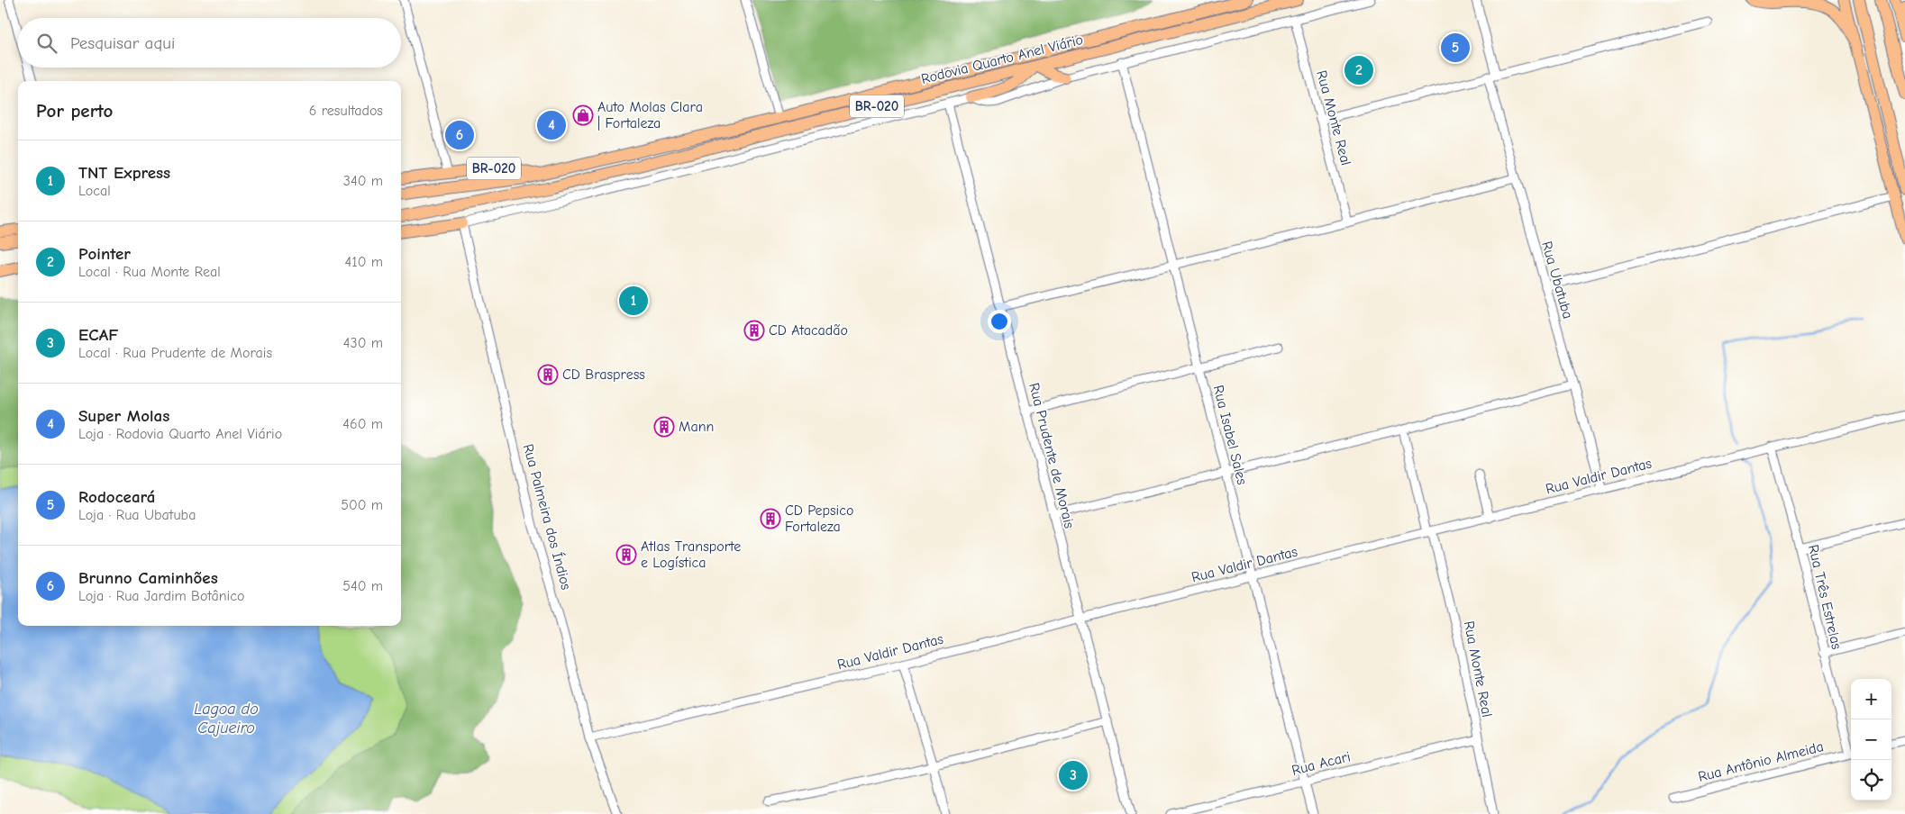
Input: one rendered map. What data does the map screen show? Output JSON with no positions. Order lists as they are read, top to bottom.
{
  "streets": {
    "highway": ["Rodovia Quarto Anel Viário", "BR-020"],
    "street": [
      "Rua Monte Real",
      "Rua Ubatuba",
      "Rua Isabel Sales",
      "Rua Prudente de Morais",
      "Rua Valdir Dantas",
      "Rua Palmeira dos Índios",
      "Rua Três Estrelas",
      "Rua Antônio Almeida",
      "Rua Acari"
    ]
  },
  "crossings": [
    ["Rodovia Quarto Anel Viário", "BR-020"],
    ["Rua Monte Real", "Rua Valdir Dantas"],
    ["Rua Monte Real", "Rua Acari"],
    ["Rua Ubatuba", "Rua Valdir Dantas"],
    ["Rua Isabel Sales", "Rua Valdir Dantas"],
    ["Rua Isabel Sales", "Rua Acari"],
    ["Rua Prudente de Morais", "Rua Valdir Dantas"],
    ["Rua Valdir Dantas", "Rua Palmeira dos Índios"],
    ["Rua Valdir Dantas", "Rua Três Estrelas"]
  ],
  "water": ["Lagoa do Cajueiro"],
  "places": {
    "shop": ["Auto Molas Clara | Fortaleza"],
    "building": [
      "CD Atacadão",
      "CD Braspress",
      "Mann",
      "CD Pepsico Fortaleza",
      "Atlas Transporte e Logística"
    ]
  },
  "page": {
    "search": "Pesquisar aqui",
    "pins": [
      "5",
      "2",
      "4",
      "6",
      "1",
      "3"
    ],
    "heading": ["Por perto", "6 resultados"],
    "list": [
      {
        "mark": "1",
        "name": "TNT Express",
        "note": "Local",
        "value": "340 m"
      },
      {
        "mark": "2",
        "name": "Pointer",
        "note": "Local · Rua Monte Real",
        "value": "410 m"
      },
      {
        "mark": "3",
        "name": "ECAF",
        "note": "Local · Rua Prudente de Morais",
        "value": "430 m"
      },
      {
        "mark": "4",
        "name": "Super Molas",
        "note": "Loja · Rodovia Quarto Anel Viário",
        "value": "460 m"
      },
      {
        "mark": "5",
        "name": "Rodoceará",
        "note": "Loja · Rua Ubatuba",
        "value": "500 m"
      },
      {
        "mark": "6",
        "name": "Brunno Caminhões",
        "note": "Loja · Rua Jardim Botânico",
        "value": "540 m"
      }
    ],
    "map_buttons": ["+", "−"]
  }
}
